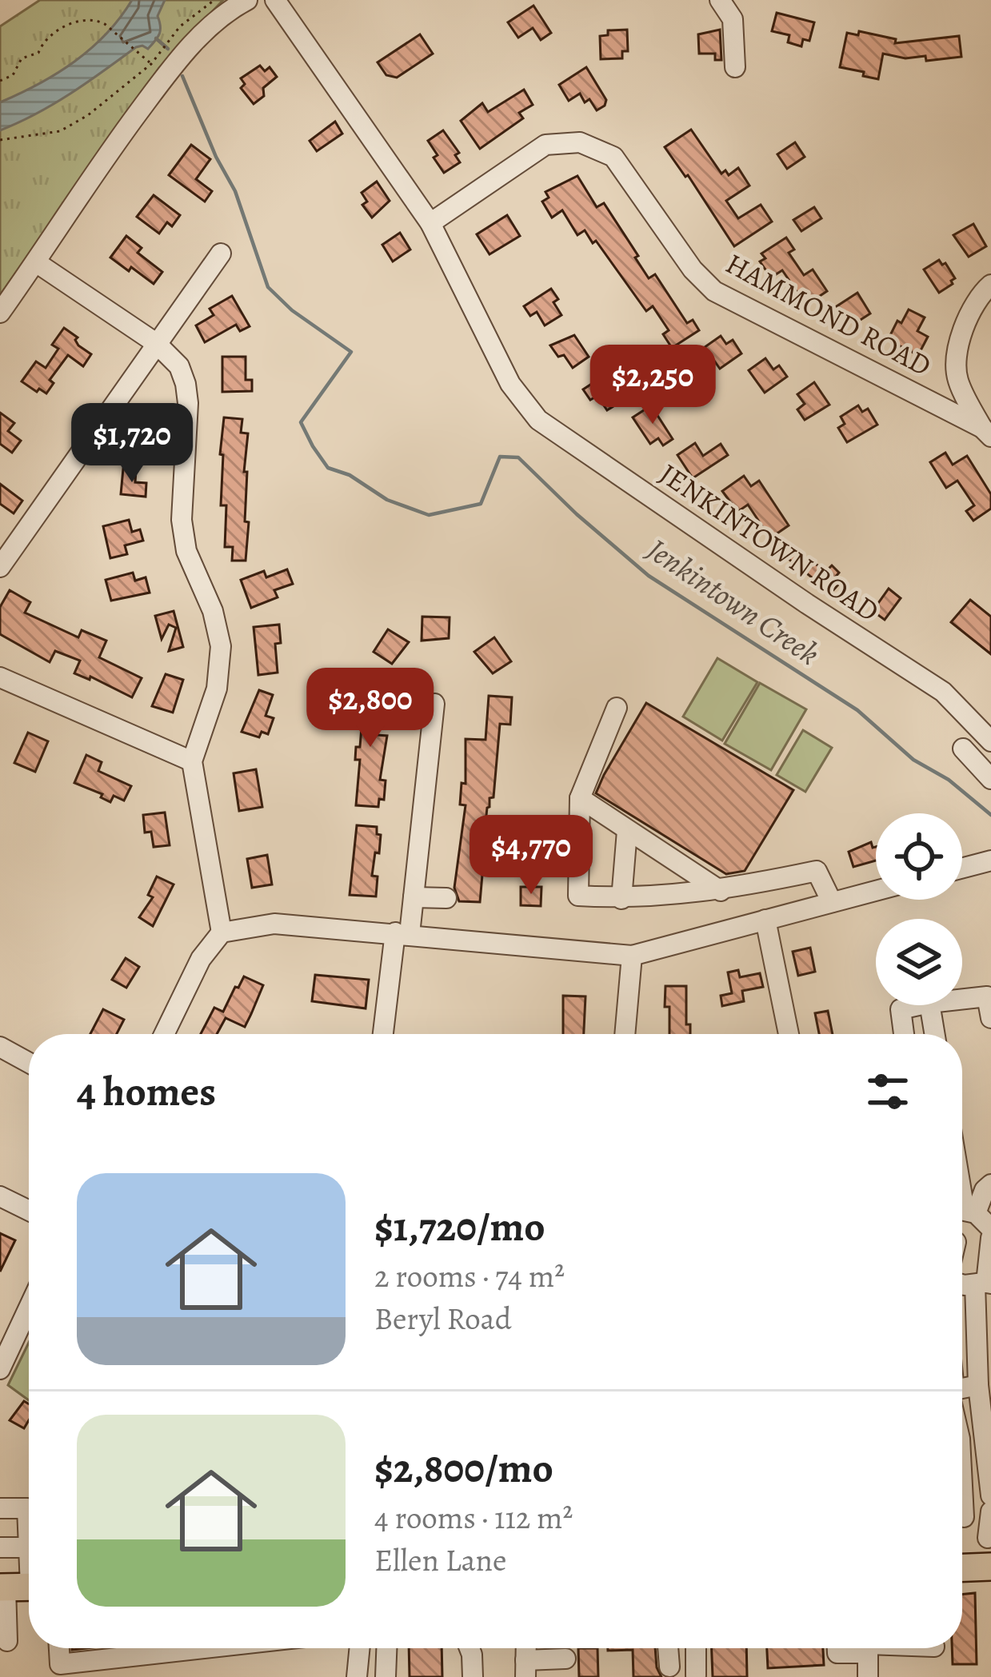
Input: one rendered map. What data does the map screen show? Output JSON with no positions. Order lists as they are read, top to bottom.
{
  "streets": {
    "street": ["HAMMOND ROAD", "JENKINTOWN ROAD"]
  },
  "crossings": [
    ["HAMMOND ROAD", "JENKINTOWN ROAD"]
  ],
  "water": ["Jenkintown Creek"],
  "page": {
    "price": [
      "$2,250",
      "$1,720",
      "$2,800",
      "$4,770"
    ],
    "heading": "4 homes",
    "list": [
      {
        "name": "$1,720/mo",
        "note": "2 rooms · 74 m² · Beryl Road"
      },
      {
        "name": "$2,800/mo",
        "note": "4 rooms · 112 m² · Ellen Lane"
      }
    ]
  }
}
